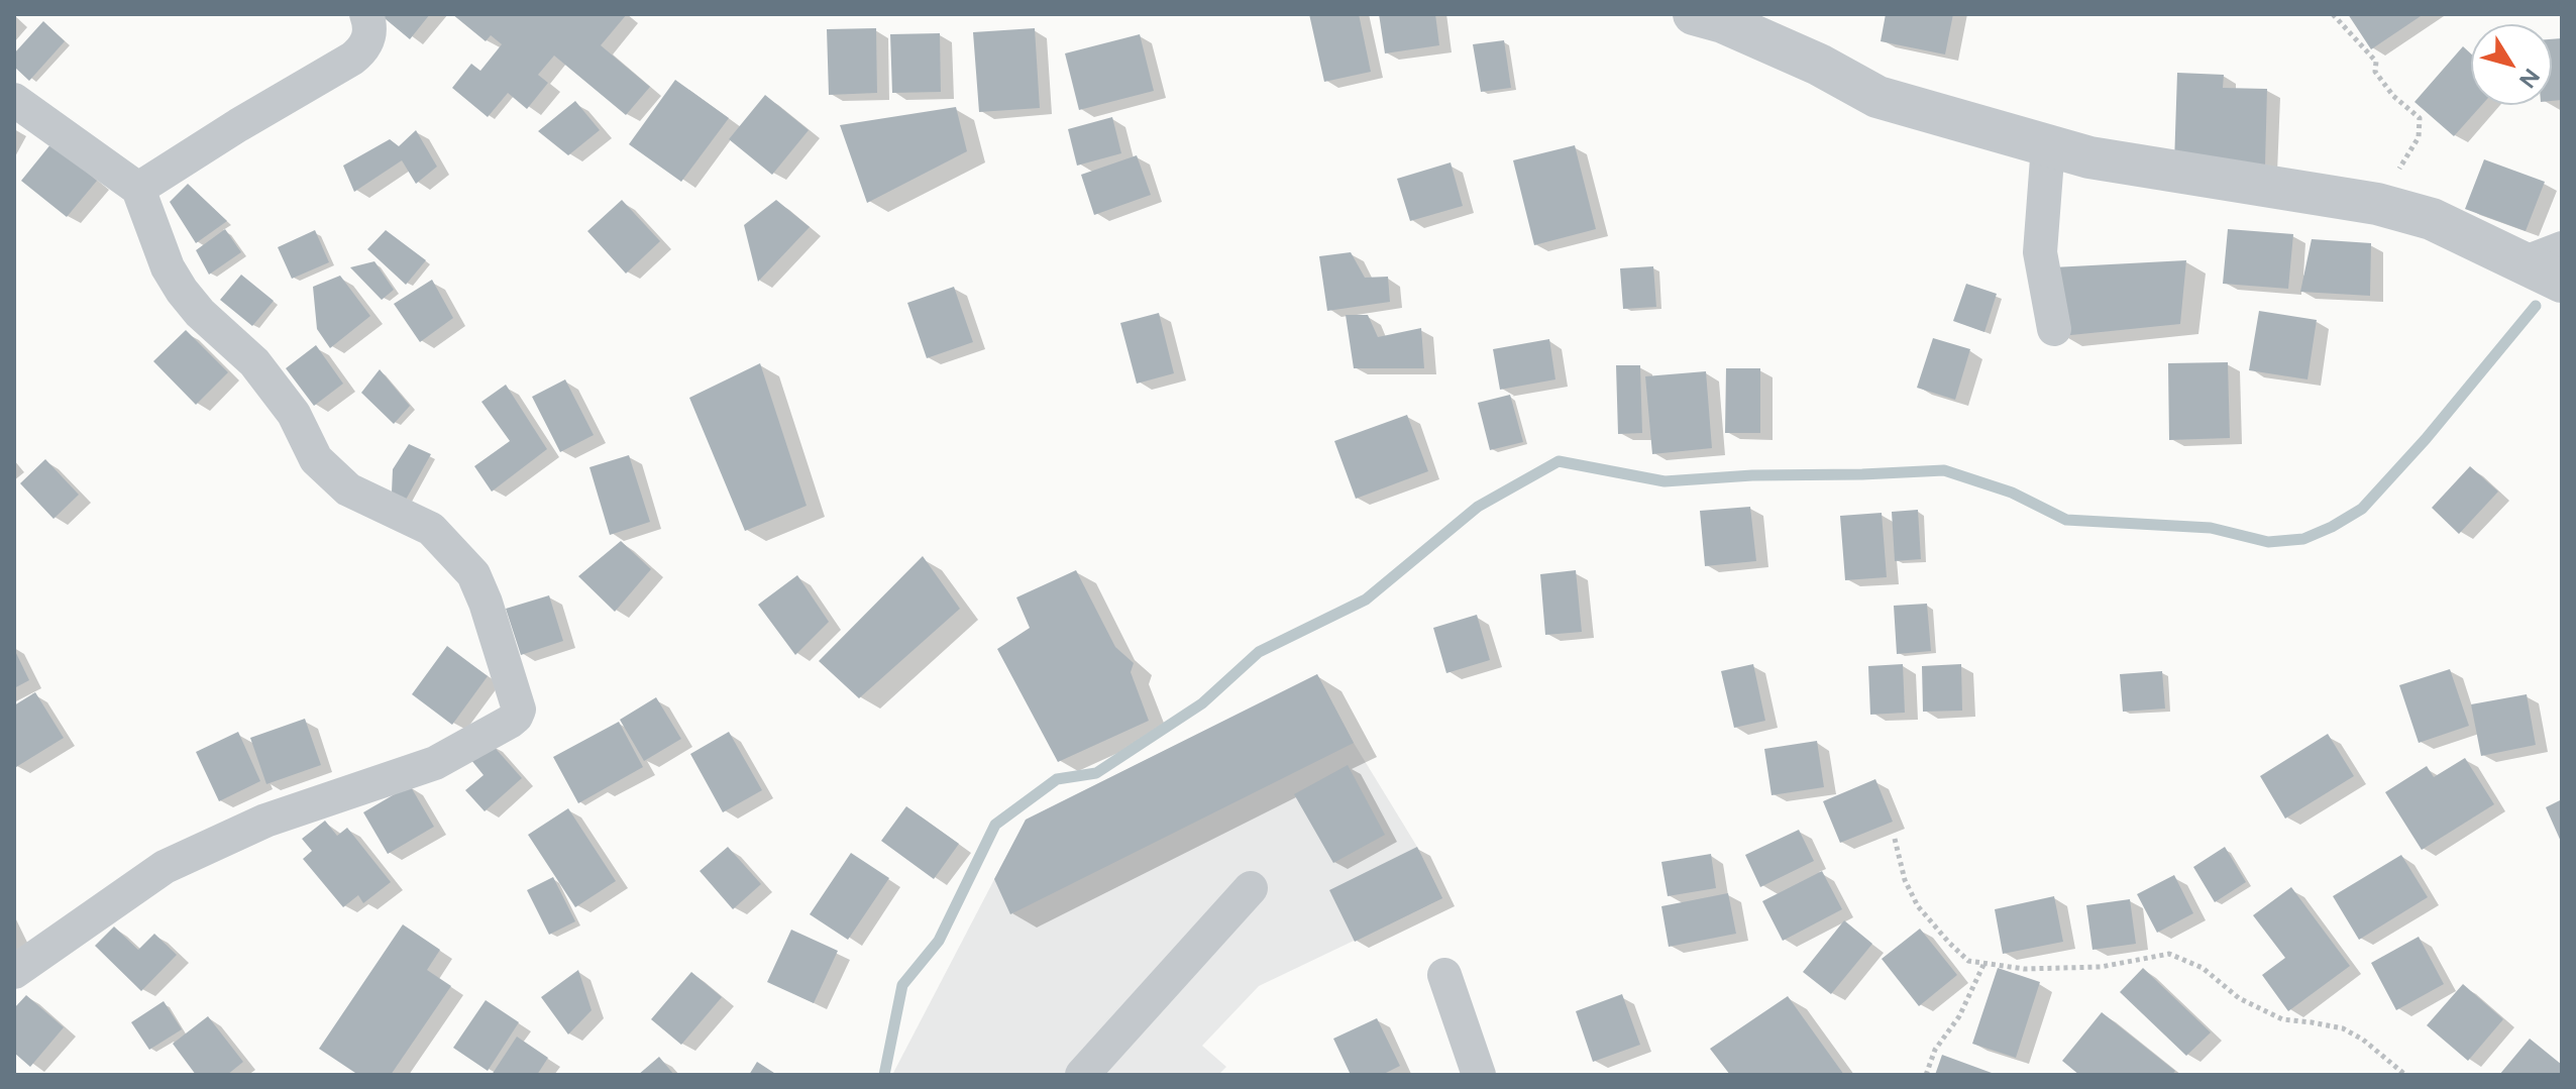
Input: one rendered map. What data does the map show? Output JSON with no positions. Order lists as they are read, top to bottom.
{
  "north": "bottom right"
}
